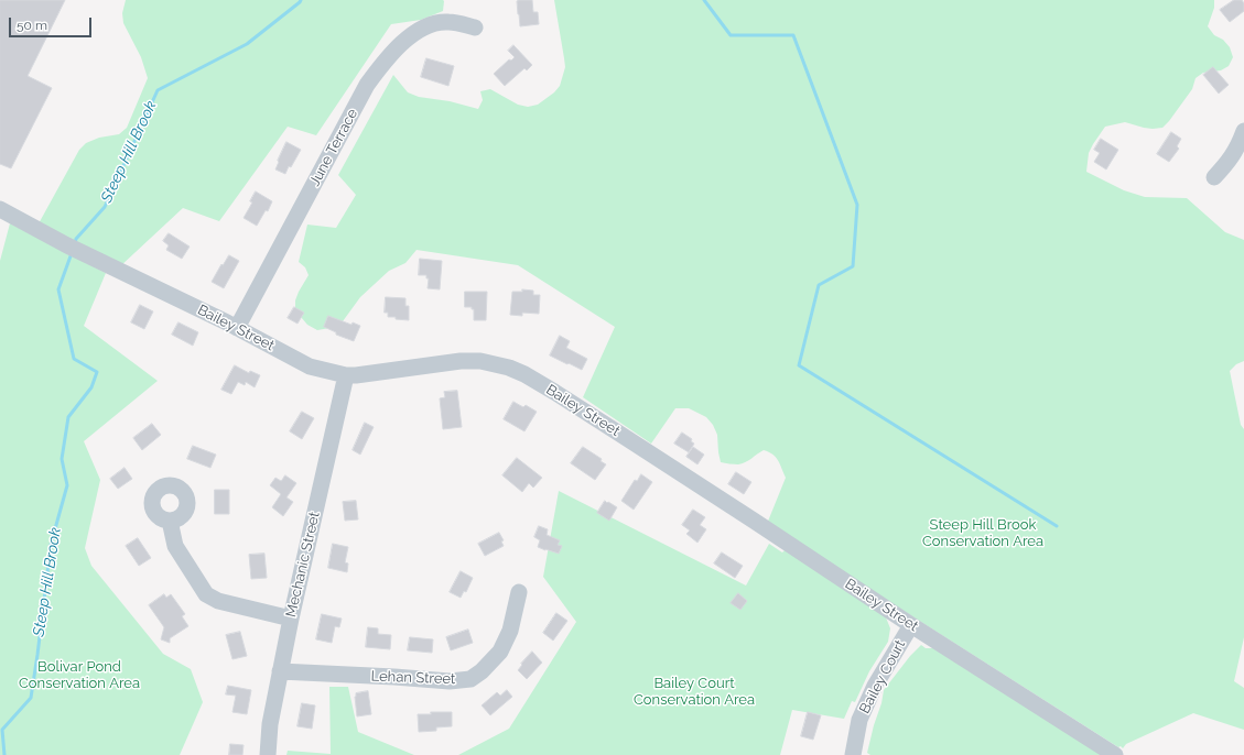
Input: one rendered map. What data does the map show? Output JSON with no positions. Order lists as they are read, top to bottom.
{
  "streets": {
    "street": [
      "June Terrace",
      "Bailey Street",
      "Mechanic Street",
      "Bailey Court",
      "Lehan Street"
    ]
  },
  "crossings": [
    ["June Terrace", "Bailey Street"],
    ["Bailey Street", "Mechanic Street"],
    ["Bailey Street", "Bailey Court"],
    ["Mechanic Street", "Lehan Street"]
  ],
  "water": ["Steep Hill Brook"],
  "parks": ["Steep Hill Brook Conservation Area", "Bolivar Pond Conservation Area", "Bailey Court Conservation Area"],
  "scale_bar": "50 m"
}
